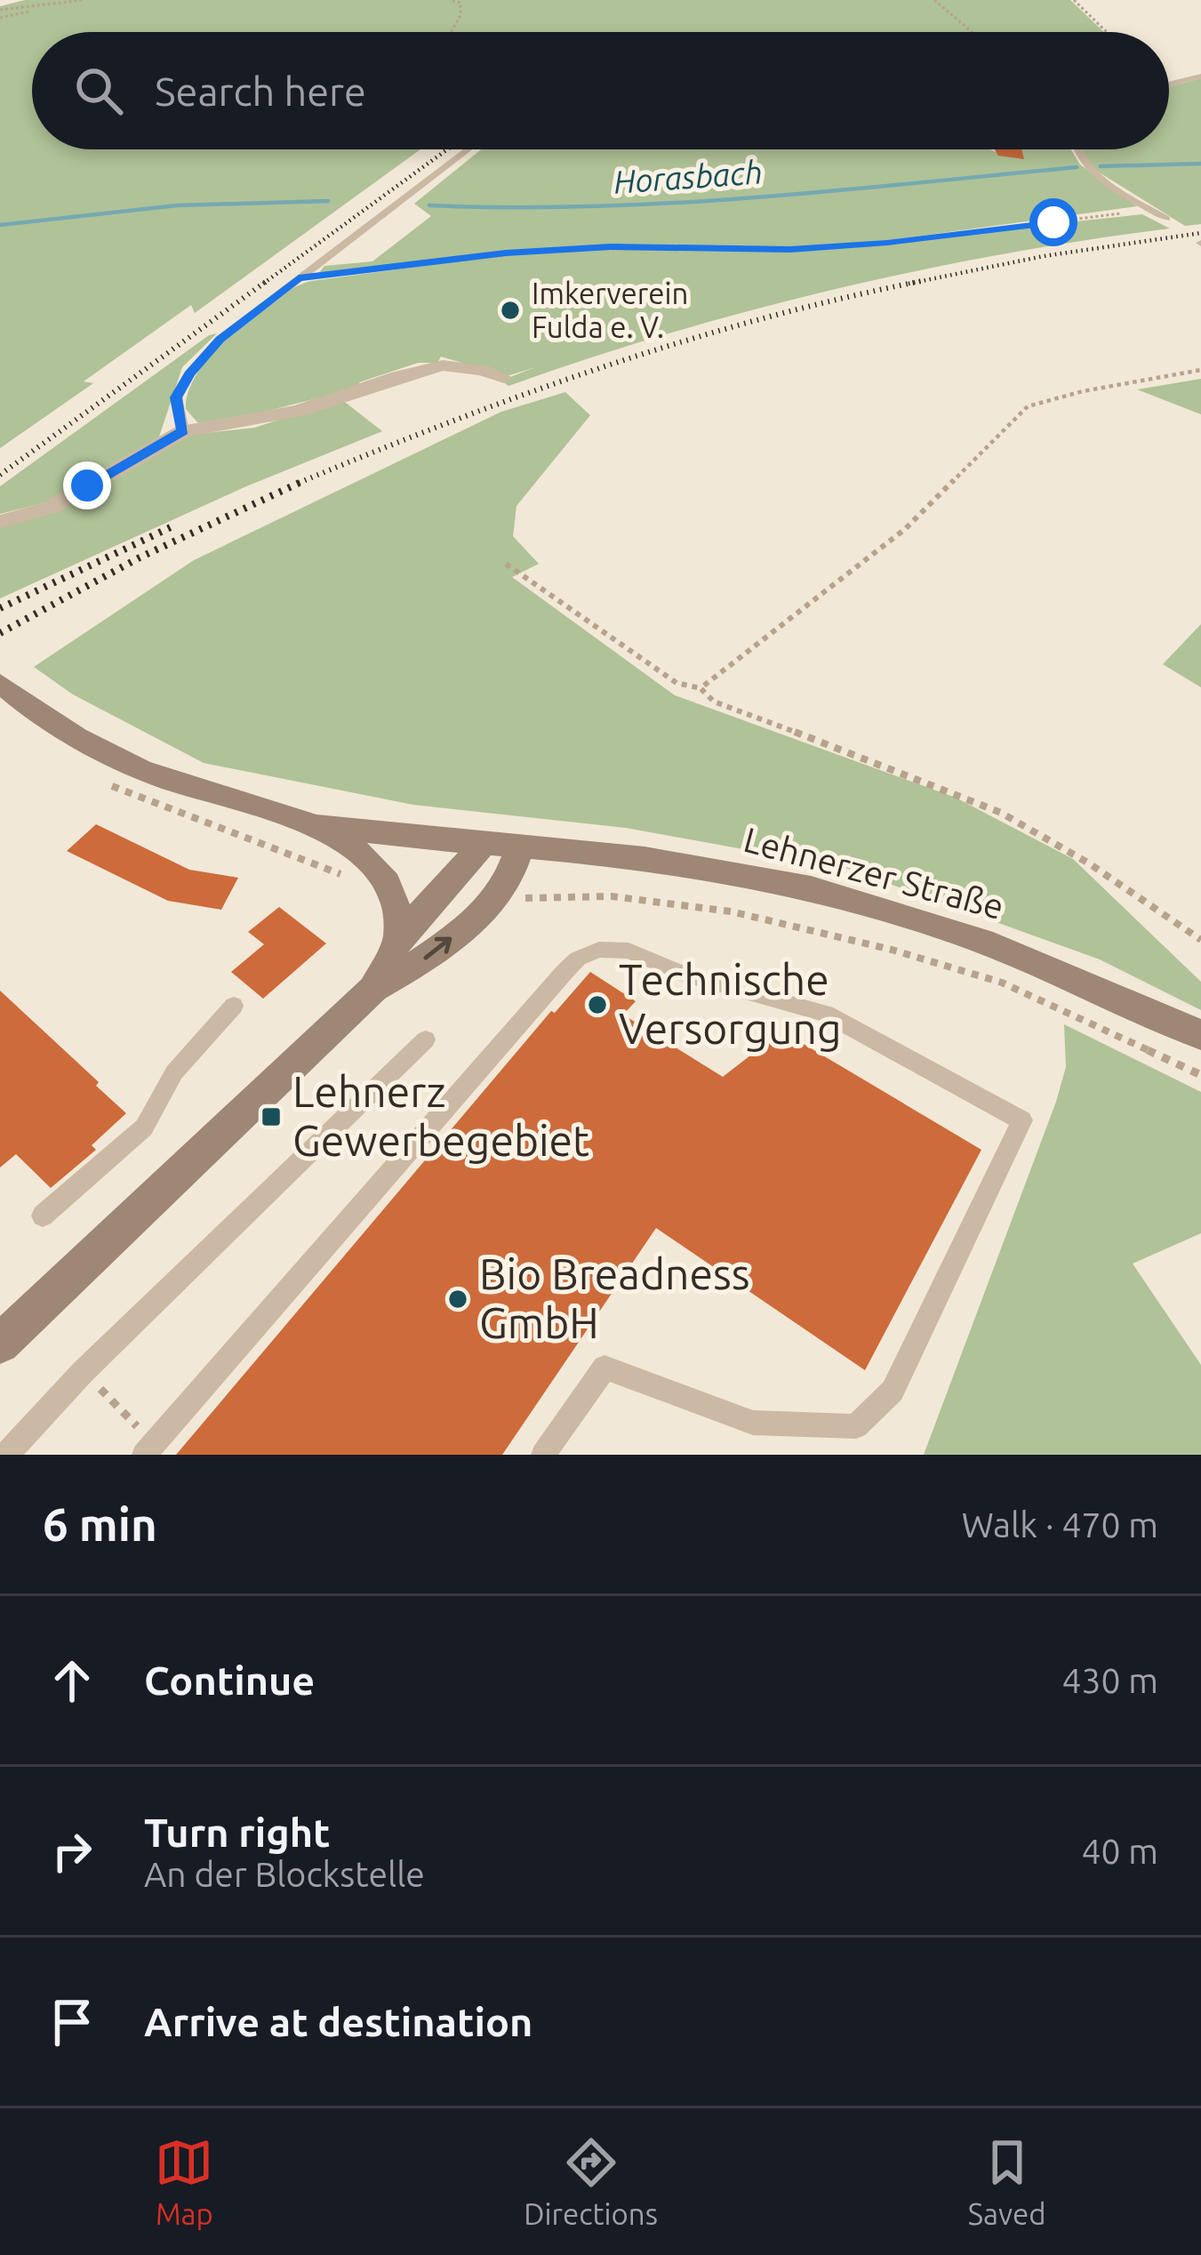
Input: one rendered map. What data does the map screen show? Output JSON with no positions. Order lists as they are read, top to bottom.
{
  "streets": {
    "main road": ["Lehnerzer Straße"]
  },
  "water": ["Horasbach"],
  "places": {
    "other": ["Imkerverein Fulda e. V.", "Technische Versorgung", "Bio Breadness GmbH"],
    "transit": ["Lehnerz Gewerbegebiet"]
  },
  "page": {
    "search": "Search here",
    "heading": ["6 min", "Walk · 470 m"],
    "list": [
      ["Continue", "430 m"],
      ["Turn right", "An der Blockstelle", "40 m"],
      "Arrive at destination"
    ],
    "nav": ["Map", "Directions", "Saved"]
  }
}
